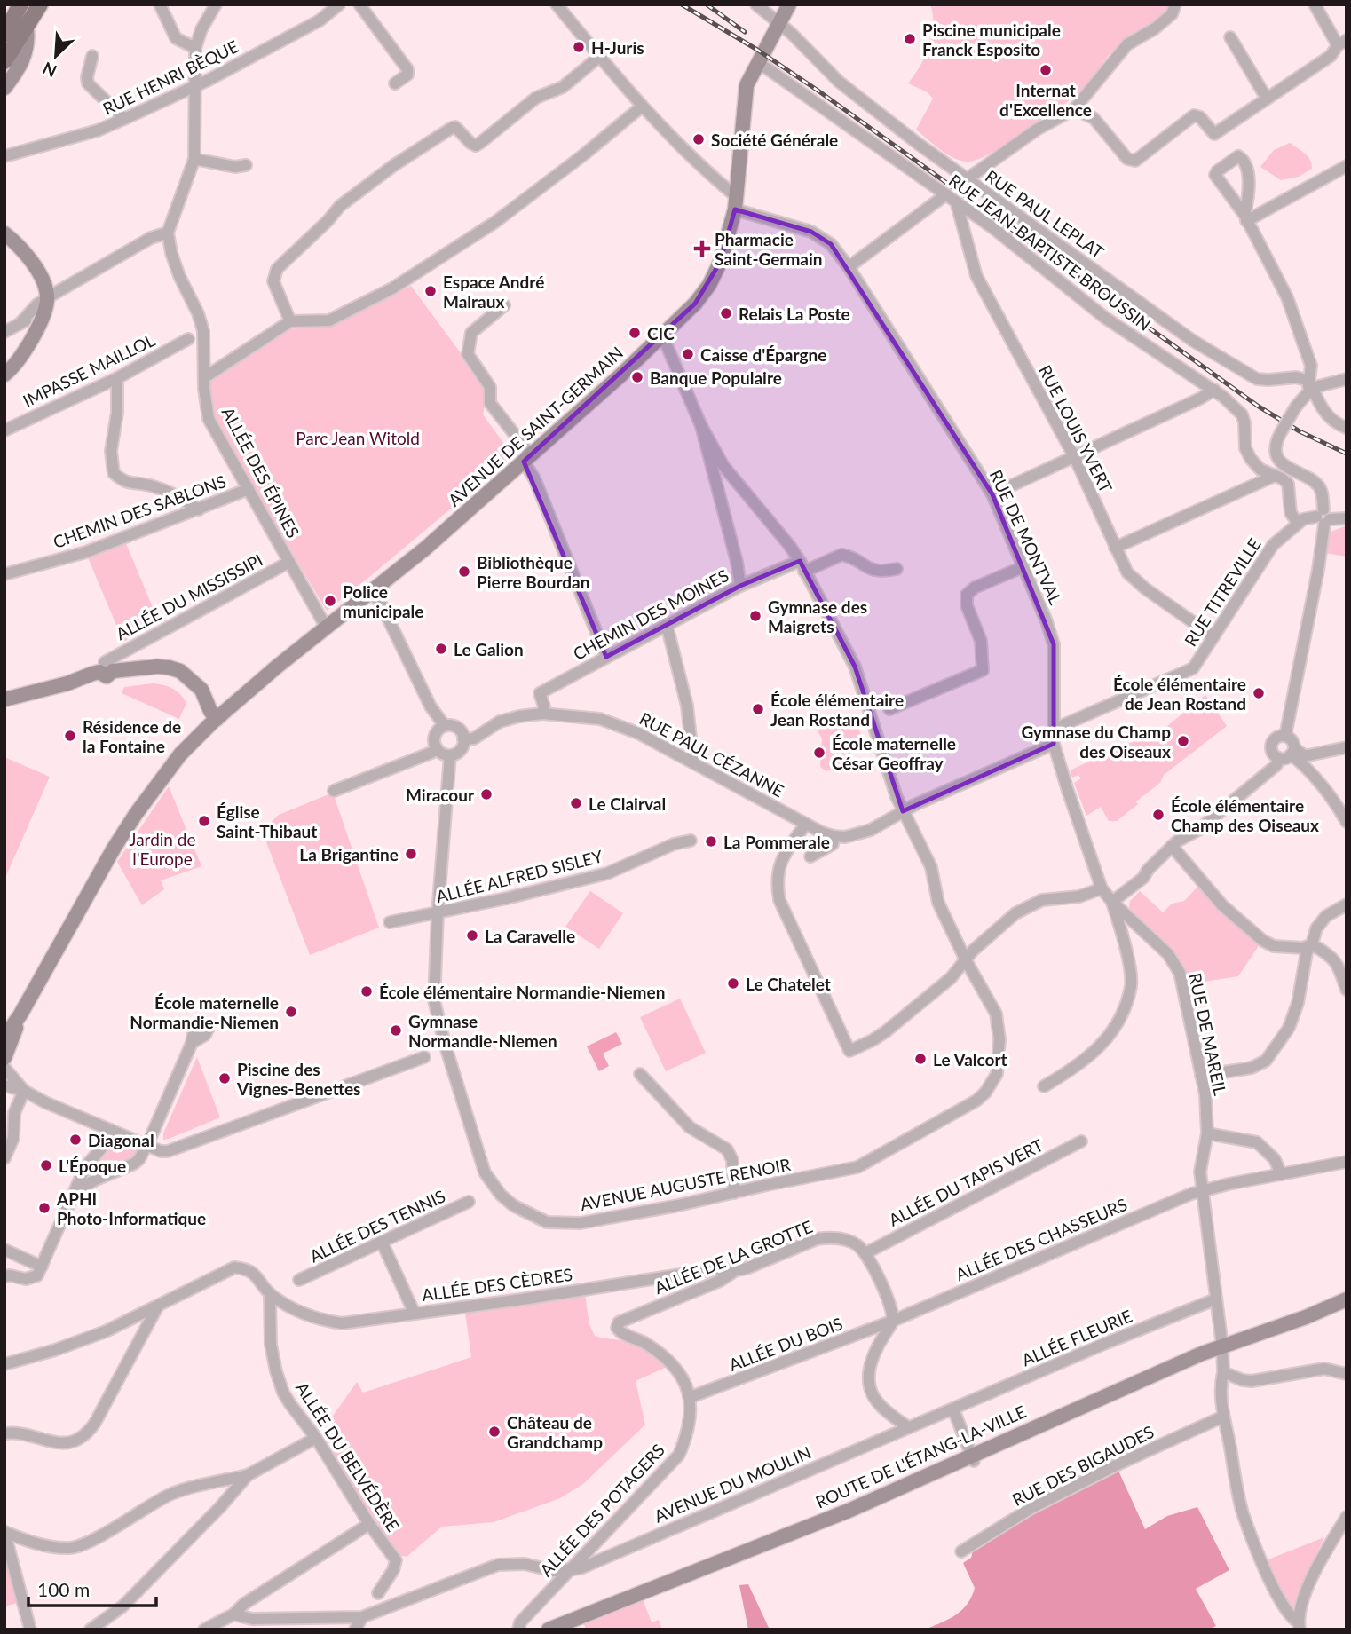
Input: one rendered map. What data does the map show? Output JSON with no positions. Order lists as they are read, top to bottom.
{
  "streets": {
    "street": [
      "RUE HENRI BÈQUE",
      "RUE PAUL LEPLAT",
      "RUE JEAN-BAPTISTE BROUSSIN",
      "IMPASSE MAILLOL",
      "AVENUE DE SAINT-GERMAIN",
      "RUE LOUIS YVERT",
      "ALLÉE DES ÉPINES",
      "CHEMIN DES SABLONS",
      "RUE DE MONTVAL",
      "RUE TITREVILLE",
      "ALLÉE DU MISSISSIPI",
      "CHEMIN DES MOINES",
      "RUE PAUL CÉZANNE",
      "ALLÉE ALFRED SISLEY",
      "RUE DE MAREIL",
      "ALLÉE DU TAPIS VERT",
      "AVENUE AUGUSTE RENOIR",
      "ALLÉE DES TENNIS",
      "ALLÉE DES CHASSEURS",
      "ALLÉE DE LA GROTTE",
      "ALLÉE DES CÈDRES",
      "ALLÉE FLEURIE",
      "ALLÉE DU BOIS",
      "ALLÉE DU BELVÉDÈRE",
      "ROUTE DE L'ÉTANG-LA-VILLE",
      "RUE DES BIGAUDES",
      "AVENUE DU MOULIN",
      "ALLÉE DES POTAGERS"
    ]
  },
  "crossings": [
    ["RUE PAUL LEPLAT", "AVENUE DE SAINT-GERMAIN"],
    ["RUE JEAN-BAPTISTE BROUSSIN", "AVENUE DE SAINT-GERMAIN"],
    ["RUE JEAN-BAPTISTE BROUSSIN", "RUE LOUIS YVERT"],
    ["RUE JEAN-BAPTISTE BROUSSIN", "RUE TITREVILLE"],
    ["AVENUE DE SAINT-GERMAIN", "ALLÉE DES ÉPINES"],
    ["AVENUE DE SAINT-GERMAIN", "RUE DE MONTVAL"],
    ["RUE LOUIS YVERT", "RUE TITREVILLE"],
    ["ALLÉE DES ÉPINES", "CHEMIN DES SABLONS"],
    ["ALLÉE DES ÉPINES", "ALLÉE DU MISSISSIPI"],
    ["RUE DE MONTVAL", "RUE TITREVILLE"],
    ["RUE DE MONTVAL", "RUE DE MAREIL"],
    ["CHEMIN DES MOINES", "RUE PAUL CÉZANNE"],
    ["CHEMIN DES MOINES", "AVENUE AUGUSTE RENOIR"],
    ["RUE PAUL CÉZANNE", "AVENUE AUGUSTE RENOIR"],
    ["ALLÉE ALFRED SISLEY", "AVENUE AUGUSTE RENOIR"],
    ["RUE DE MAREIL", "ALLÉE DES CHASSEURS"],
    ["RUE DE MAREIL", "ALLÉE FLEURIE"],
    ["RUE DE MAREIL", "ROUTE DE L'ÉTANG-LA-VILLE"],
    ["RUE DE MAREIL", "RUE DES BIGAUDES"],
    ["ALLÉE DU TAPIS VERT", "ALLÉE DE LA GROTTE"],
    ["ALLÉE DES CHASSEURS", "ALLÉE DU BOIS"],
    ["ALLÉE DE LA GROTTE", "ALLÉE DES CÈDRES"],
    ["ALLÉE DE LA GROTTE", "ALLÉE DU BOIS"],
    ["ALLÉE DE LA GROTTE", "ALLÉE DES POTAGERS"],
    ["ALLÉE DES CÈDRES", "ALLÉE DU BELVÉDÈRE"],
    ["ALLÉE FLEURIE", "AVENUE DU MOULIN"],
    ["ALLÉE DU BOIS", "ALLÉE DES POTAGERS"],
    ["AVENUE DU MOULIN", "ALLÉE DES POTAGERS"]
  ],
  "parks": ["Parc Jean Witold", "Jardin de l'Europe"],
  "places": {
    "other": [
      "Piscine municipale Franck Esposito",
      "H-Juris",
      "Internat d'Excellence",
      "Société Générale",
      "Espace André Malraux",
      "Relais La Poste",
      "CIC",
      "Caisse d'Épargne",
      "Banque Populaire",
      "Bibliothèque Pierre Bourdan",
      "Police municipale",
      "Gymnase des Maigrets",
      "Le Galion",
      "École élémentaire de Jean Rostand",
      "École élémentaire Jean Rostand",
      "Résidence de la Fontaine",
      "Gymnase du Champ des Oiseaux",
      "École maternelle César Geoffray",
      "Miracour",
      "Le Clairval",
      "École élémentaire Champ des Oiseaux",
      "Église Saint-Thibaut",
      "La Pommerale",
      "La Brigantine",
      "La Caravelle",
      "Le Chatelet",
      "École élémentaire Normandie-Niemen",
      "École maternelle Normandie-Niemen",
      "Gymnase Normandie-Niemen",
      "Le Valcort",
      "Piscine des Vignes-Benettes",
      "Diagonal",
      "L'Époque",
      "APHI Photo-Informatique",
      "Château de Grandchamp"
    ],
    "health": ["Pharmacie Saint-Germain"]
  },
  "scale_bar": "100 m",
  "north": "bottom left"
}
